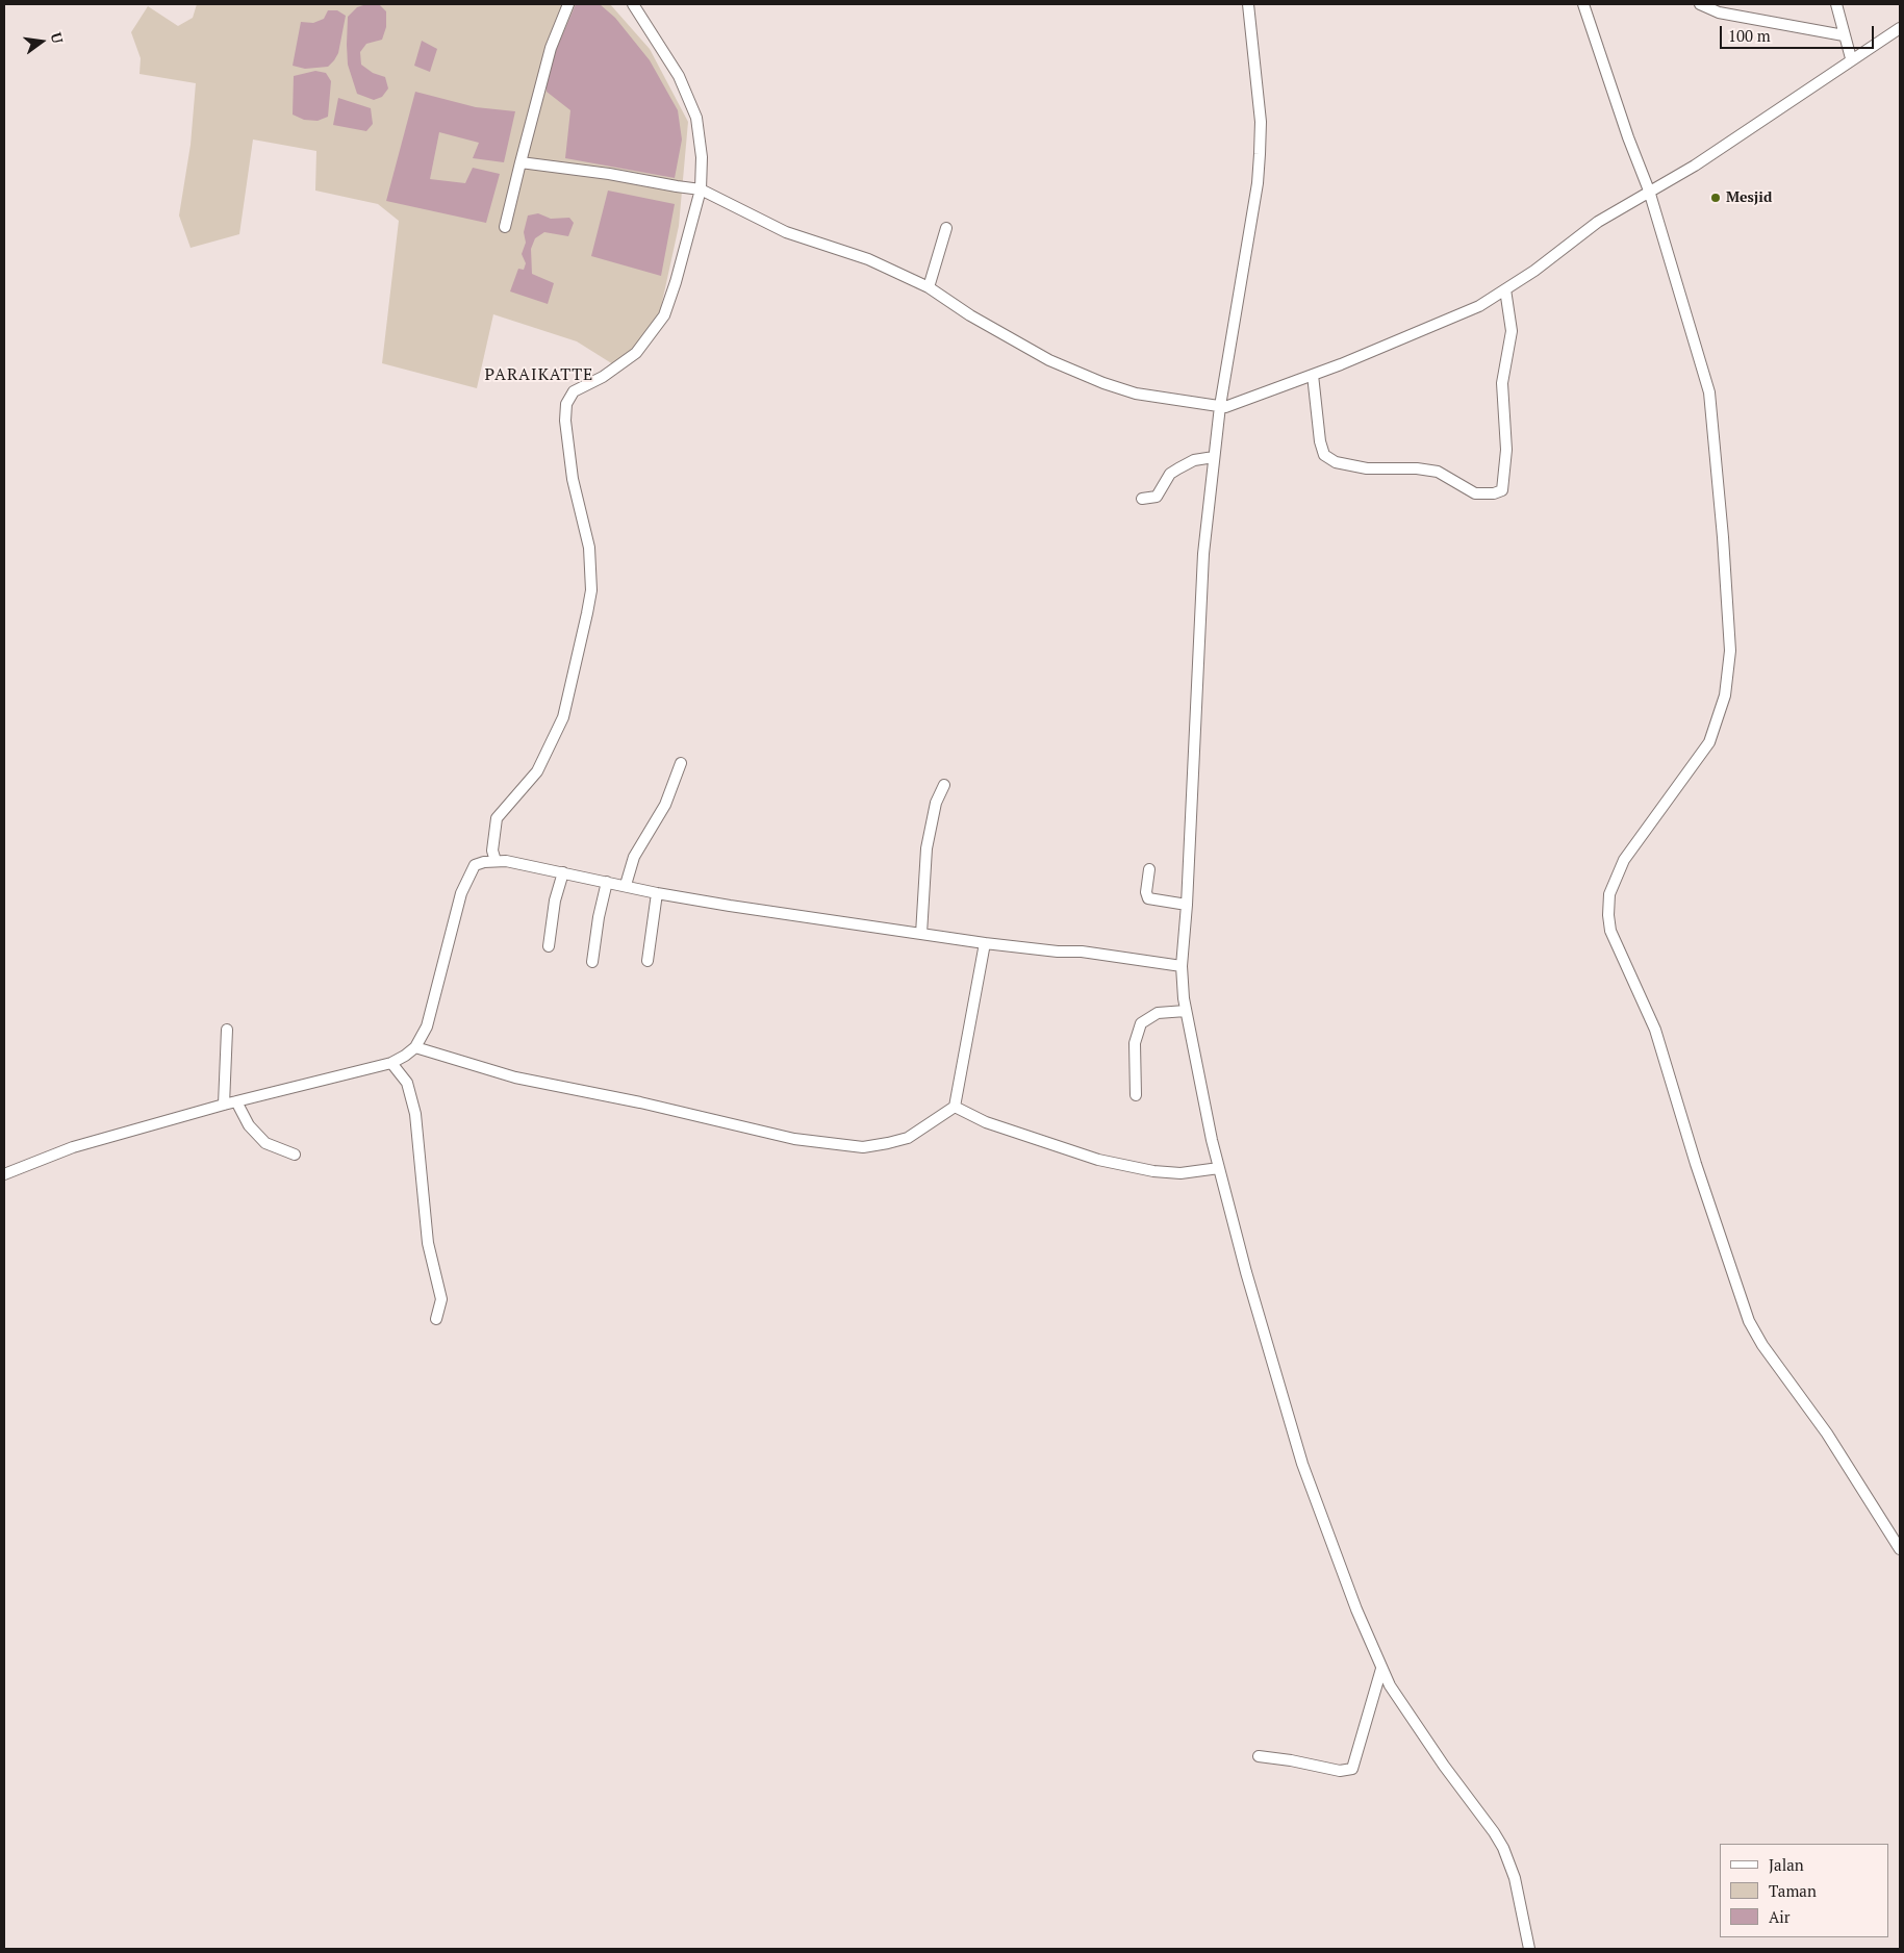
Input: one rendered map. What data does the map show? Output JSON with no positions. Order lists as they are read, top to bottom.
{
  "districts": ["PARAIKATTE"],
  "places": ["Mesjid"],
  "legend": ["Jalan", "Taman", "Air"],
  "scale_bar": "100 m",
  "north": "right"
}
